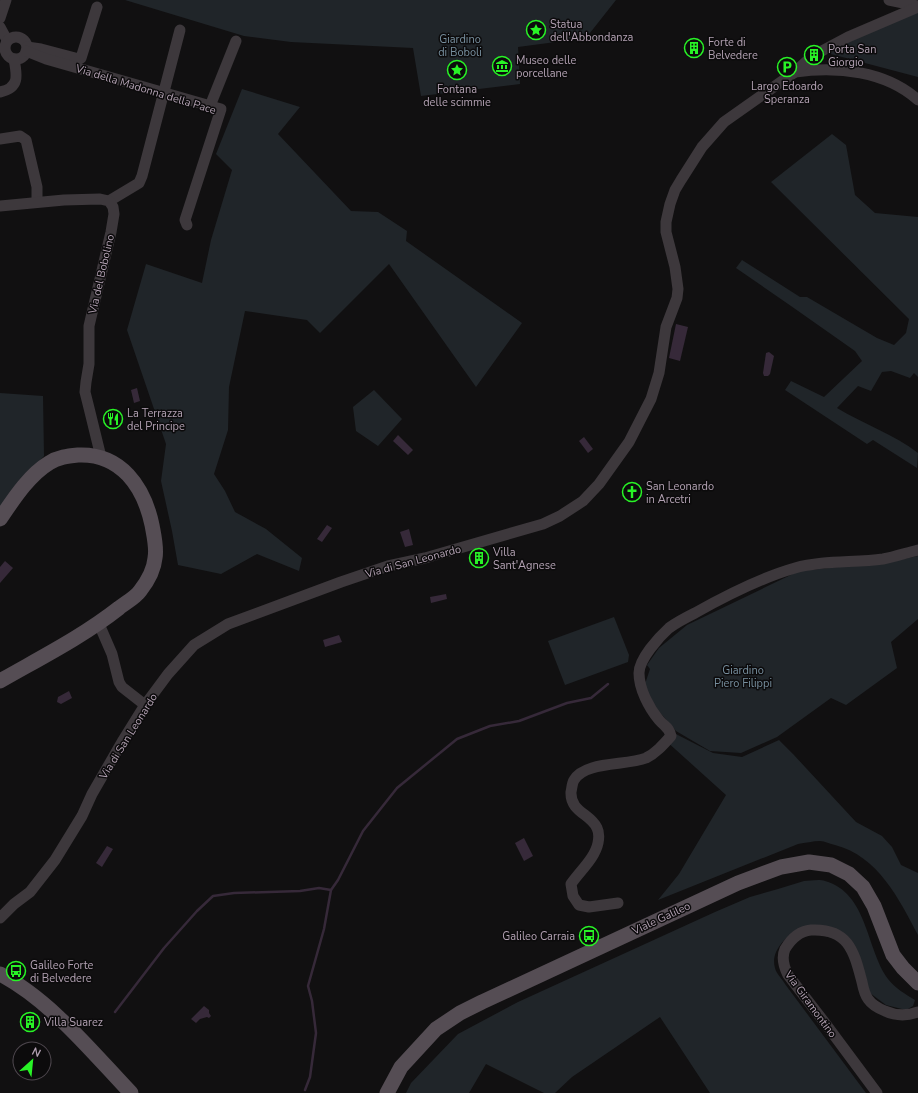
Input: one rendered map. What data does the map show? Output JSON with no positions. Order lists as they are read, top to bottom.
{
  "streets": {
    "main road": ["Viale Galileo"],
    "street": [
      "Via della Madonna della Pace",
      "Via del Bobolino",
      "Via di San Leonardo",
      "Via Giramontino"
    ]
  },
  "parks": ["Giardino di Boboli", "Giardino Piero Filippi"],
  "places": {
    "place": ["Statua dell'Abbondanza", "Fontana delle scimmie"],
    "building": [
      "Forte di Belvedere",
      "Porta San Giorgio",
      "Villa Sant'Agnese",
      "Villa Suarez"
    ],
    "museum": ["Museo delle porcellane"],
    "parking": ["Largo Edoardo Speranza"],
    "restaurant": ["La Terrazza del Principe"],
    "church": ["San Leonardo in Arcetri"],
    "bus stop": ["Galileo Carraia", "Galileo Forte di Belvedere"]
  },
  "north": "top right"
}
